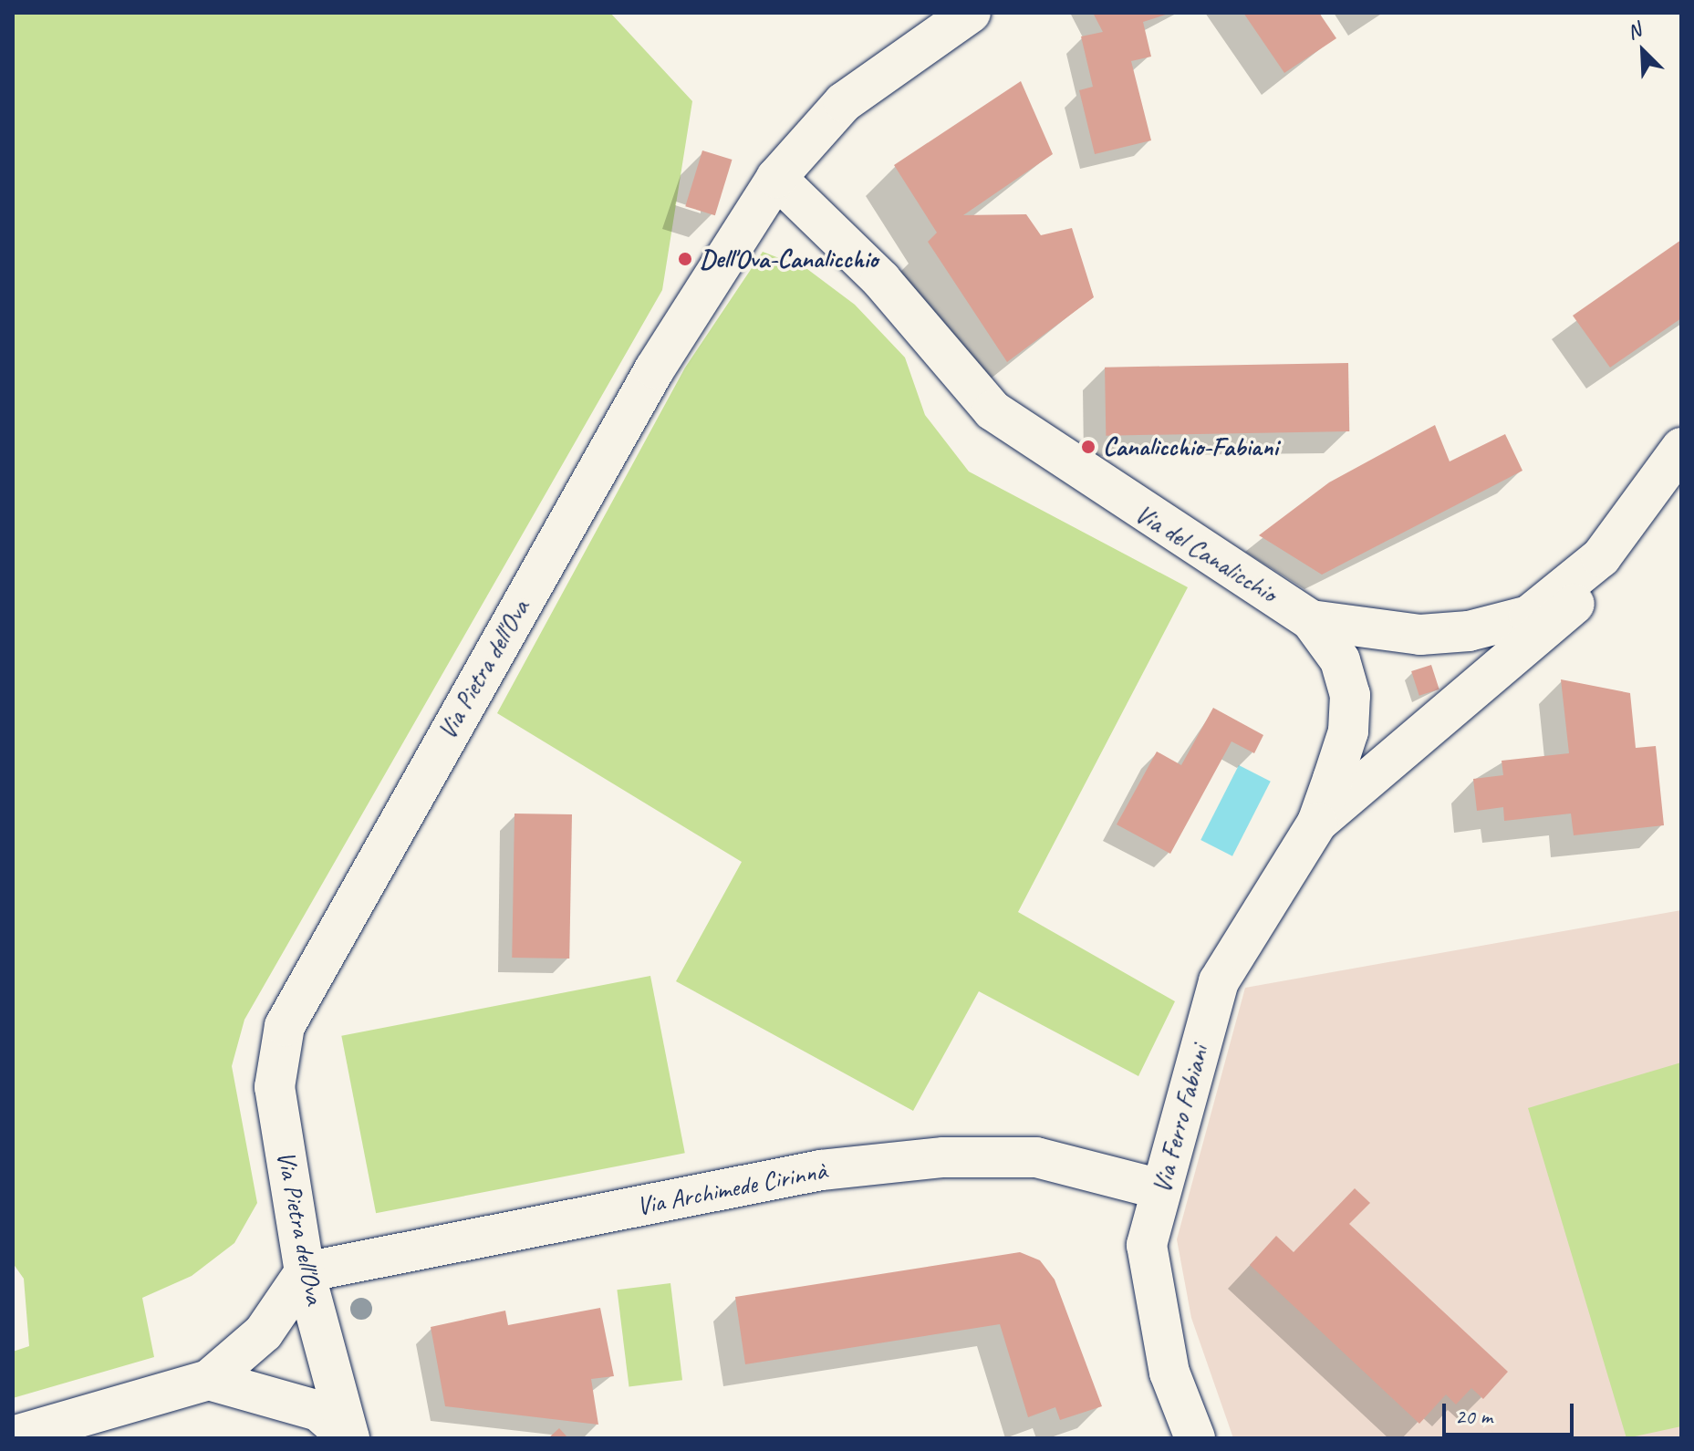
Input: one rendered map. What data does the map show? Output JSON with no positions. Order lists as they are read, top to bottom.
{
  "streets": {
    "main road": [
      "Via del Canalicchio",
      "Via Pietra dell'Ova",
      "Via Ferro Fabiani",
      "Via Archimede Cirinnà"
    ]
  },
  "crossings": [
    ["Via del Canalicchio", "Via Pietra dell'Ova"],
    ["Via Pietra dell'Ova", "Via Archimede Cirinnà"],
    ["Via Ferro Fabiani", "Via Archimede Cirinnà"]
  ],
  "places": ["Dell'Ova-Canalicchio", "Canalicchio-Fabiani"],
  "scale_bar": "20 m",
  "north": "top left"
}
